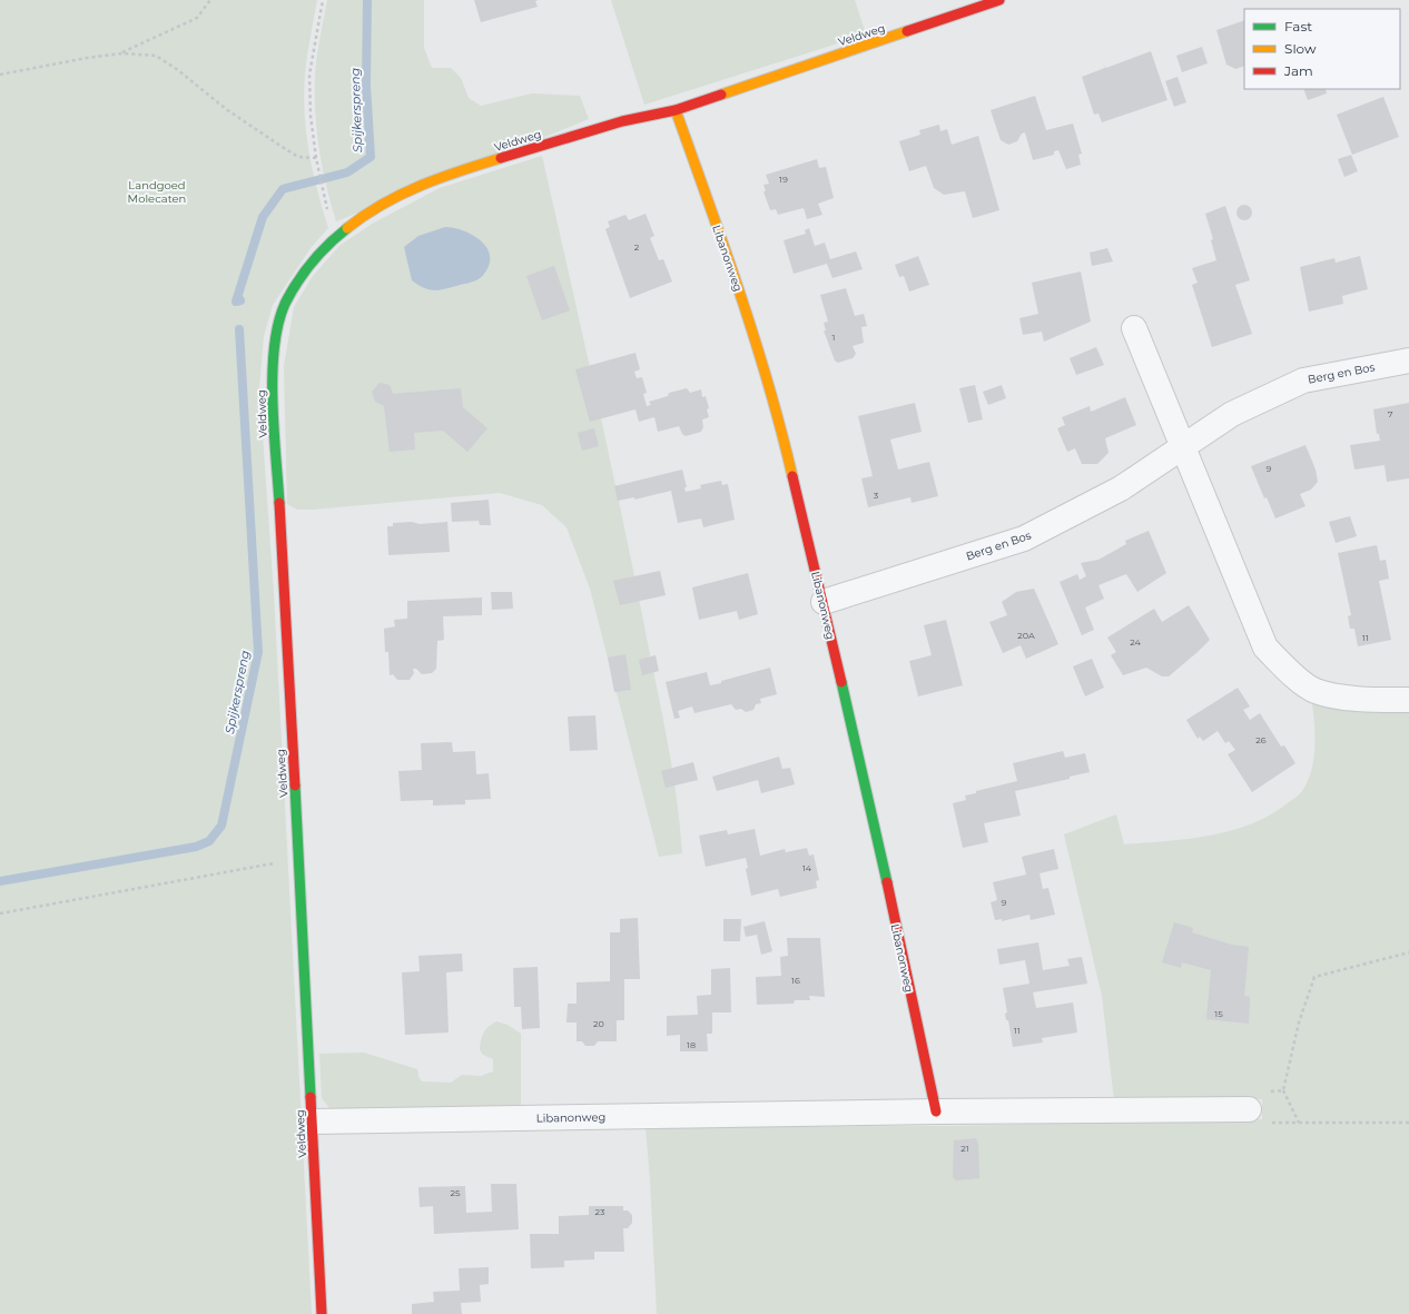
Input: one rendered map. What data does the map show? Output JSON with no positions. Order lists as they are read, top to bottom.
{
  "streets": {
    "street": ["Veldweg", "Libanonweg", "Berg en Bos"]
  },
  "crossings": [
    ["Veldweg", "Libanonweg"],
    ["Libanonweg", "Berg en Bos"]
  ],
  "water": ["Spijkerspreng"],
  "parks": ["Landgoed Molecaten"],
  "house_numbers": [
    "19",
    "2",
    "1",
    "7",
    "9",
    "3",
    "20A",
    "11",
    "24",
    "26",
    "14",
    "9",
    "16",
    "15",
    "20",
    "11",
    "18",
    "21",
    "25",
    "23"
  ],
  "legend": ["Fast", "Slow", "Jam"]
}
